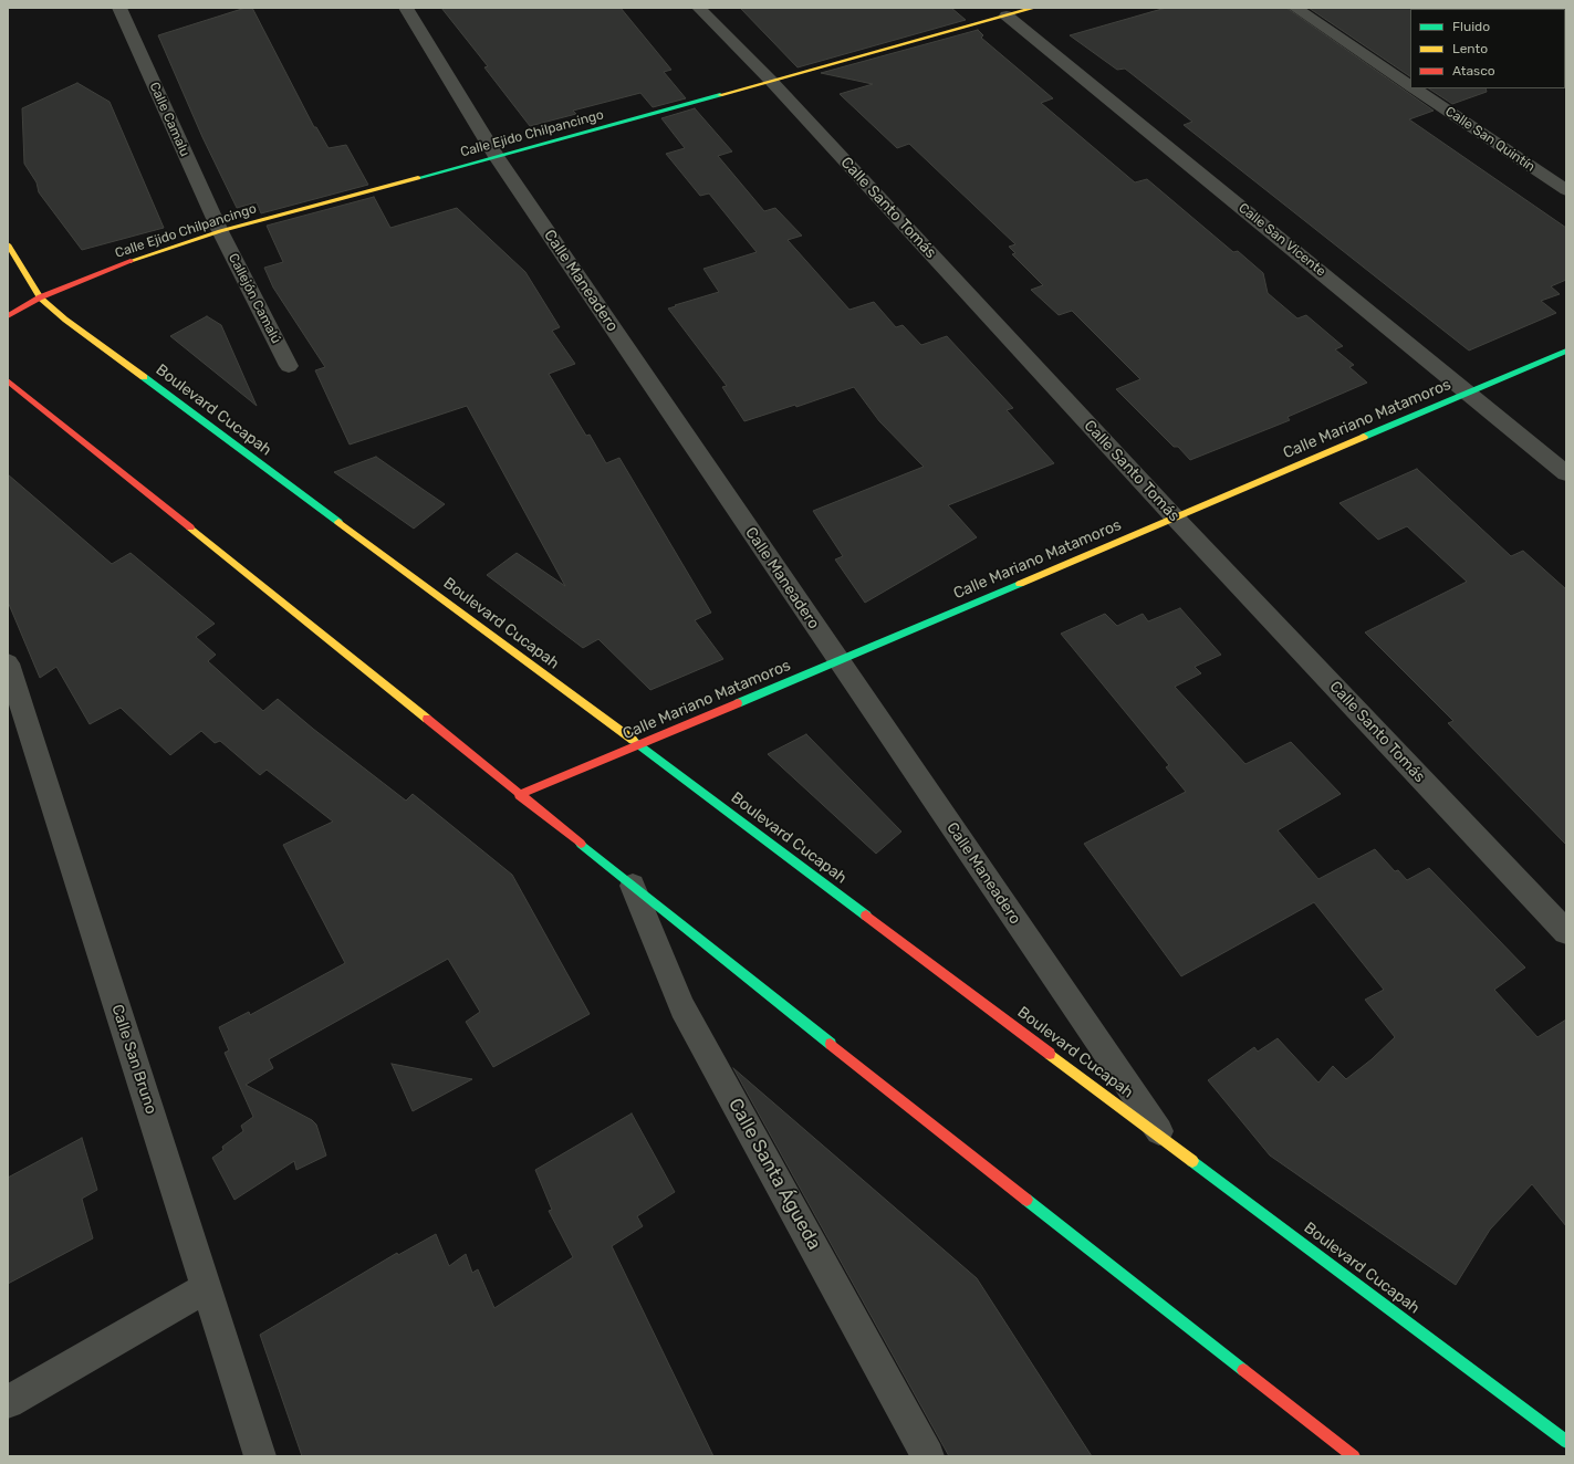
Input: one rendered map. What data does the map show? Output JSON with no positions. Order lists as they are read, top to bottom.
{
  "streets": {
    "main road": ["Calle Ejido Chilpancingo", "Boulevard Cucapah", "Calle Mariano Matamoros"],
    "street": [
      "Calle Camalu",
      "Calle San Quintín",
      "Calle Santo Tomás",
      "Calle San Vicente",
      "Calle Maneadero",
      "Callejón Camalú",
      "Calle San Bruno",
      "Calle Santa Águeda"
    ]
  },
  "crossings": [
    ["Calle Camalu", "Calle Ejido Chilpancingo"],
    ["Calle Camalu", "Callejón Camalú"],
    ["Calle Ejido Chilpancingo", "Calle Santo Tomás"],
    ["Calle Ejido Chilpancingo", "Calle San Vicente"],
    ["Calle Ejido Chilpancingo", "Calle Maneadero"],
    ["Calle Ejido Chilpancingo", "Callejón Camalú"],
    ["Calle Ejido Chilpancingo", "Boulevard Cucapah"],
    ["Calle Santo Tomás", "Calle Mariano Matamoros"],
    ["Calle San Vicente", "Calle Mariano Matamoros"],
    ["Calle Maneadero", "Boulevard Cucapah"],
    ["Calle Maneadero", "Calle Mariano Matamoros"],
    ["Boulevard Cucapah", "Calle Mariano Matamoros"]
  ],
  "legend": ["Fluido", "Lento", "Atasco"]
}
